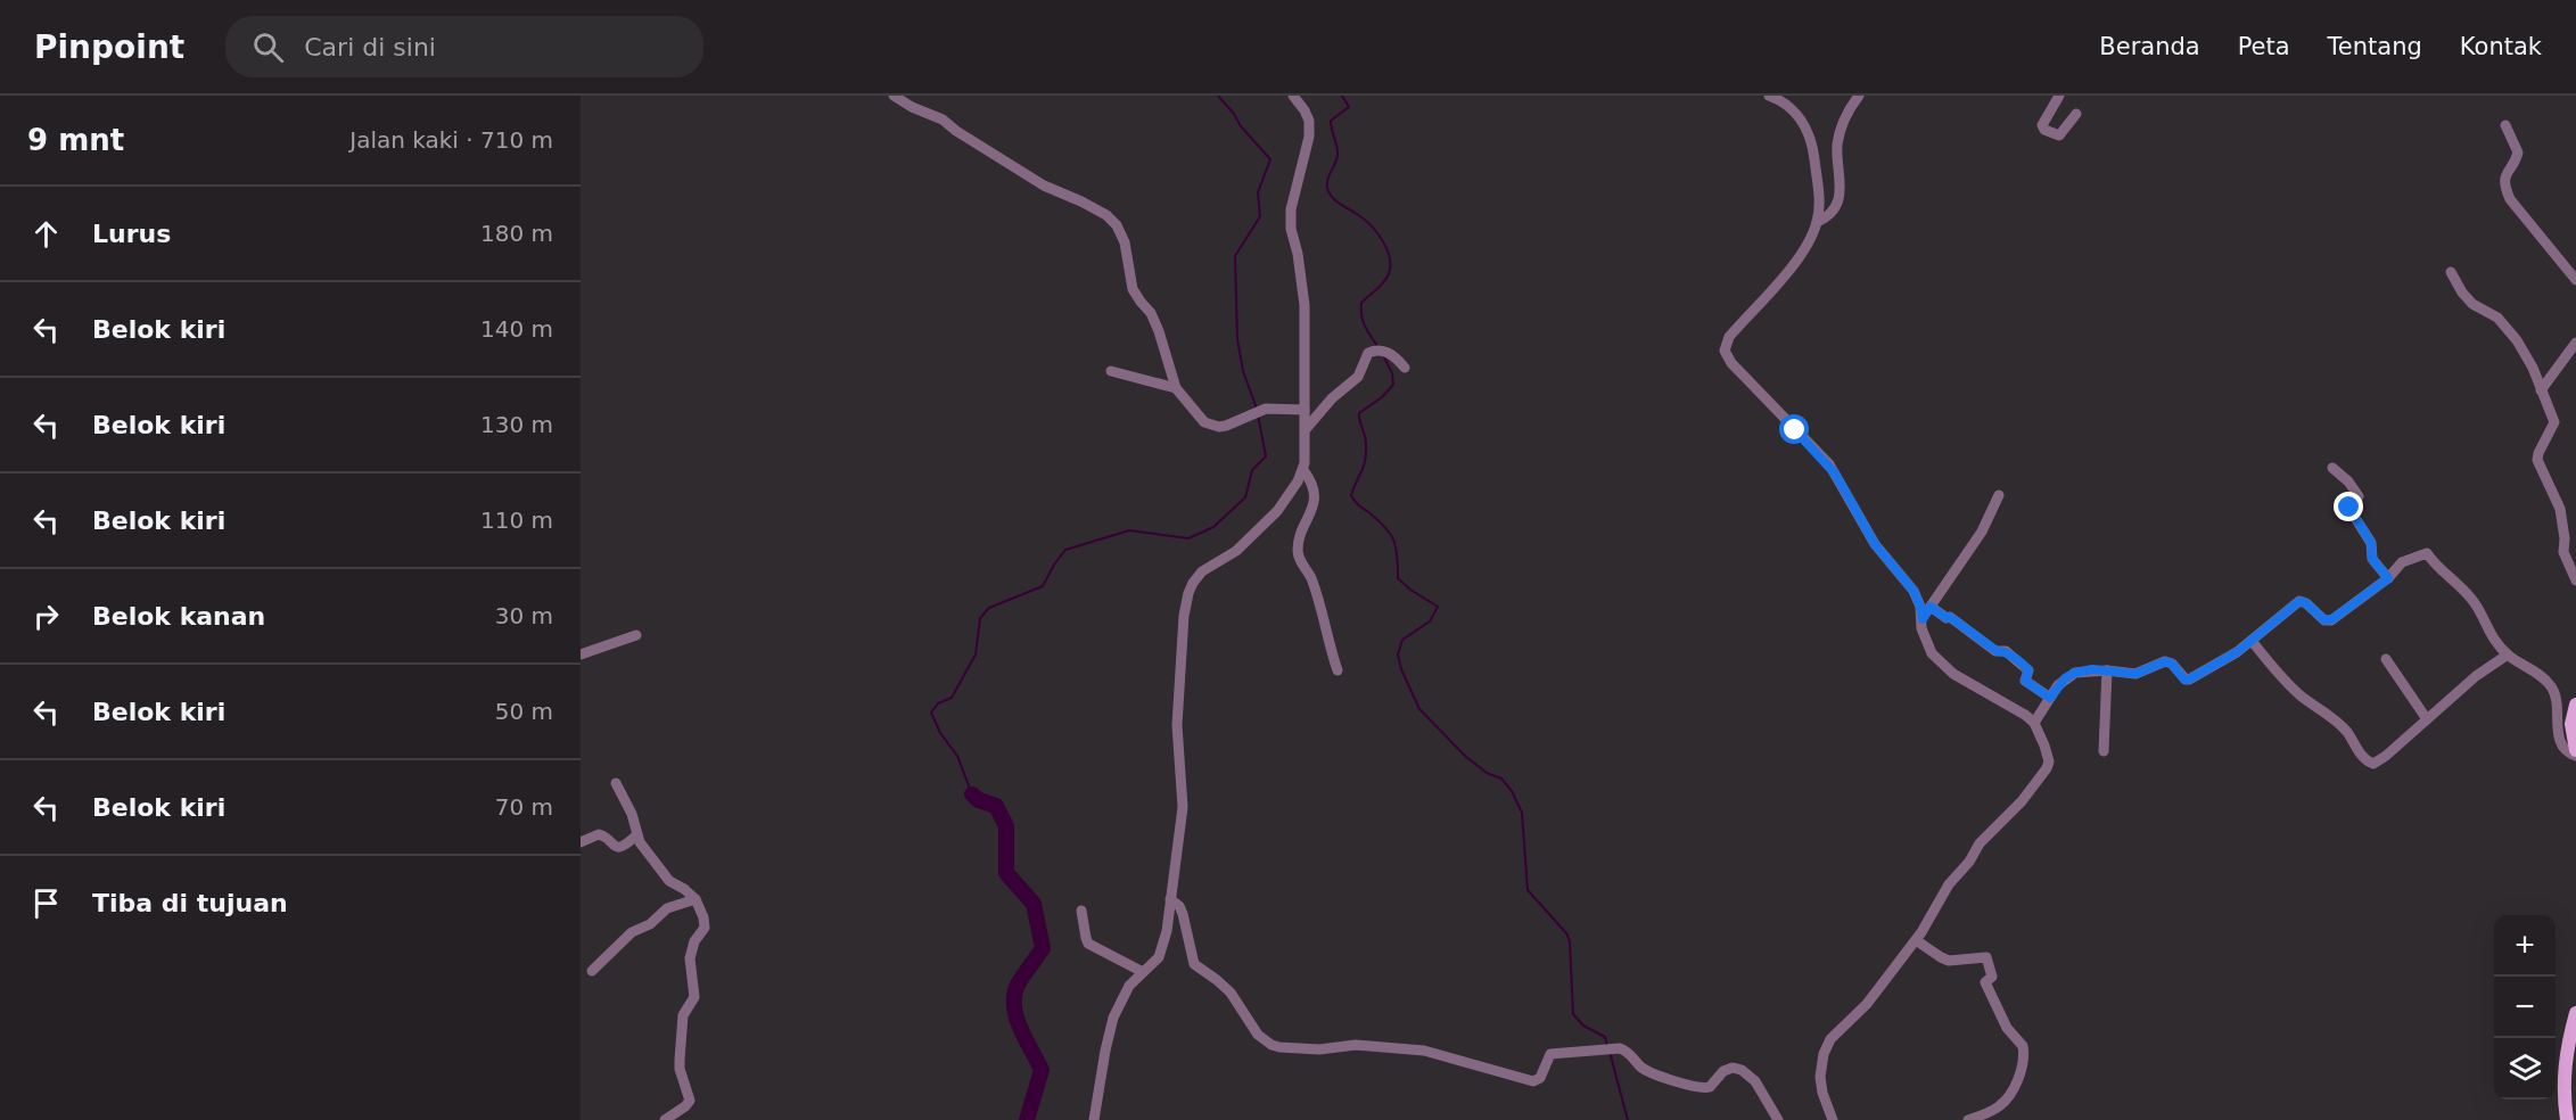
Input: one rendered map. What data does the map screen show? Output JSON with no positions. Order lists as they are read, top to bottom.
{
  "page": {
    "header": "Pinpoint",
    "search": "Cari di sini",
    "nav": [
      "Beranda",
      "Peta",
      "Tentang",
      "Kontak"
    ],
    "heading": ["9 mnt", "Jalan kaki · 710 m"],
    "list": [
      ["Lurus", "180 m"],
      ["Belok kiri", "140 m"],
      ["Belok kiri", "130 m"],
      ["Belok kiri", "110 m"],
      ["Belok kanan", "30 m"],
      ["Belok kiri", "50 m"],
      ["Belok kiri", "70 m"],
      "Tiba di tujuan"
    ],
    "map_buttons": ["+", "−"]
  }
}
